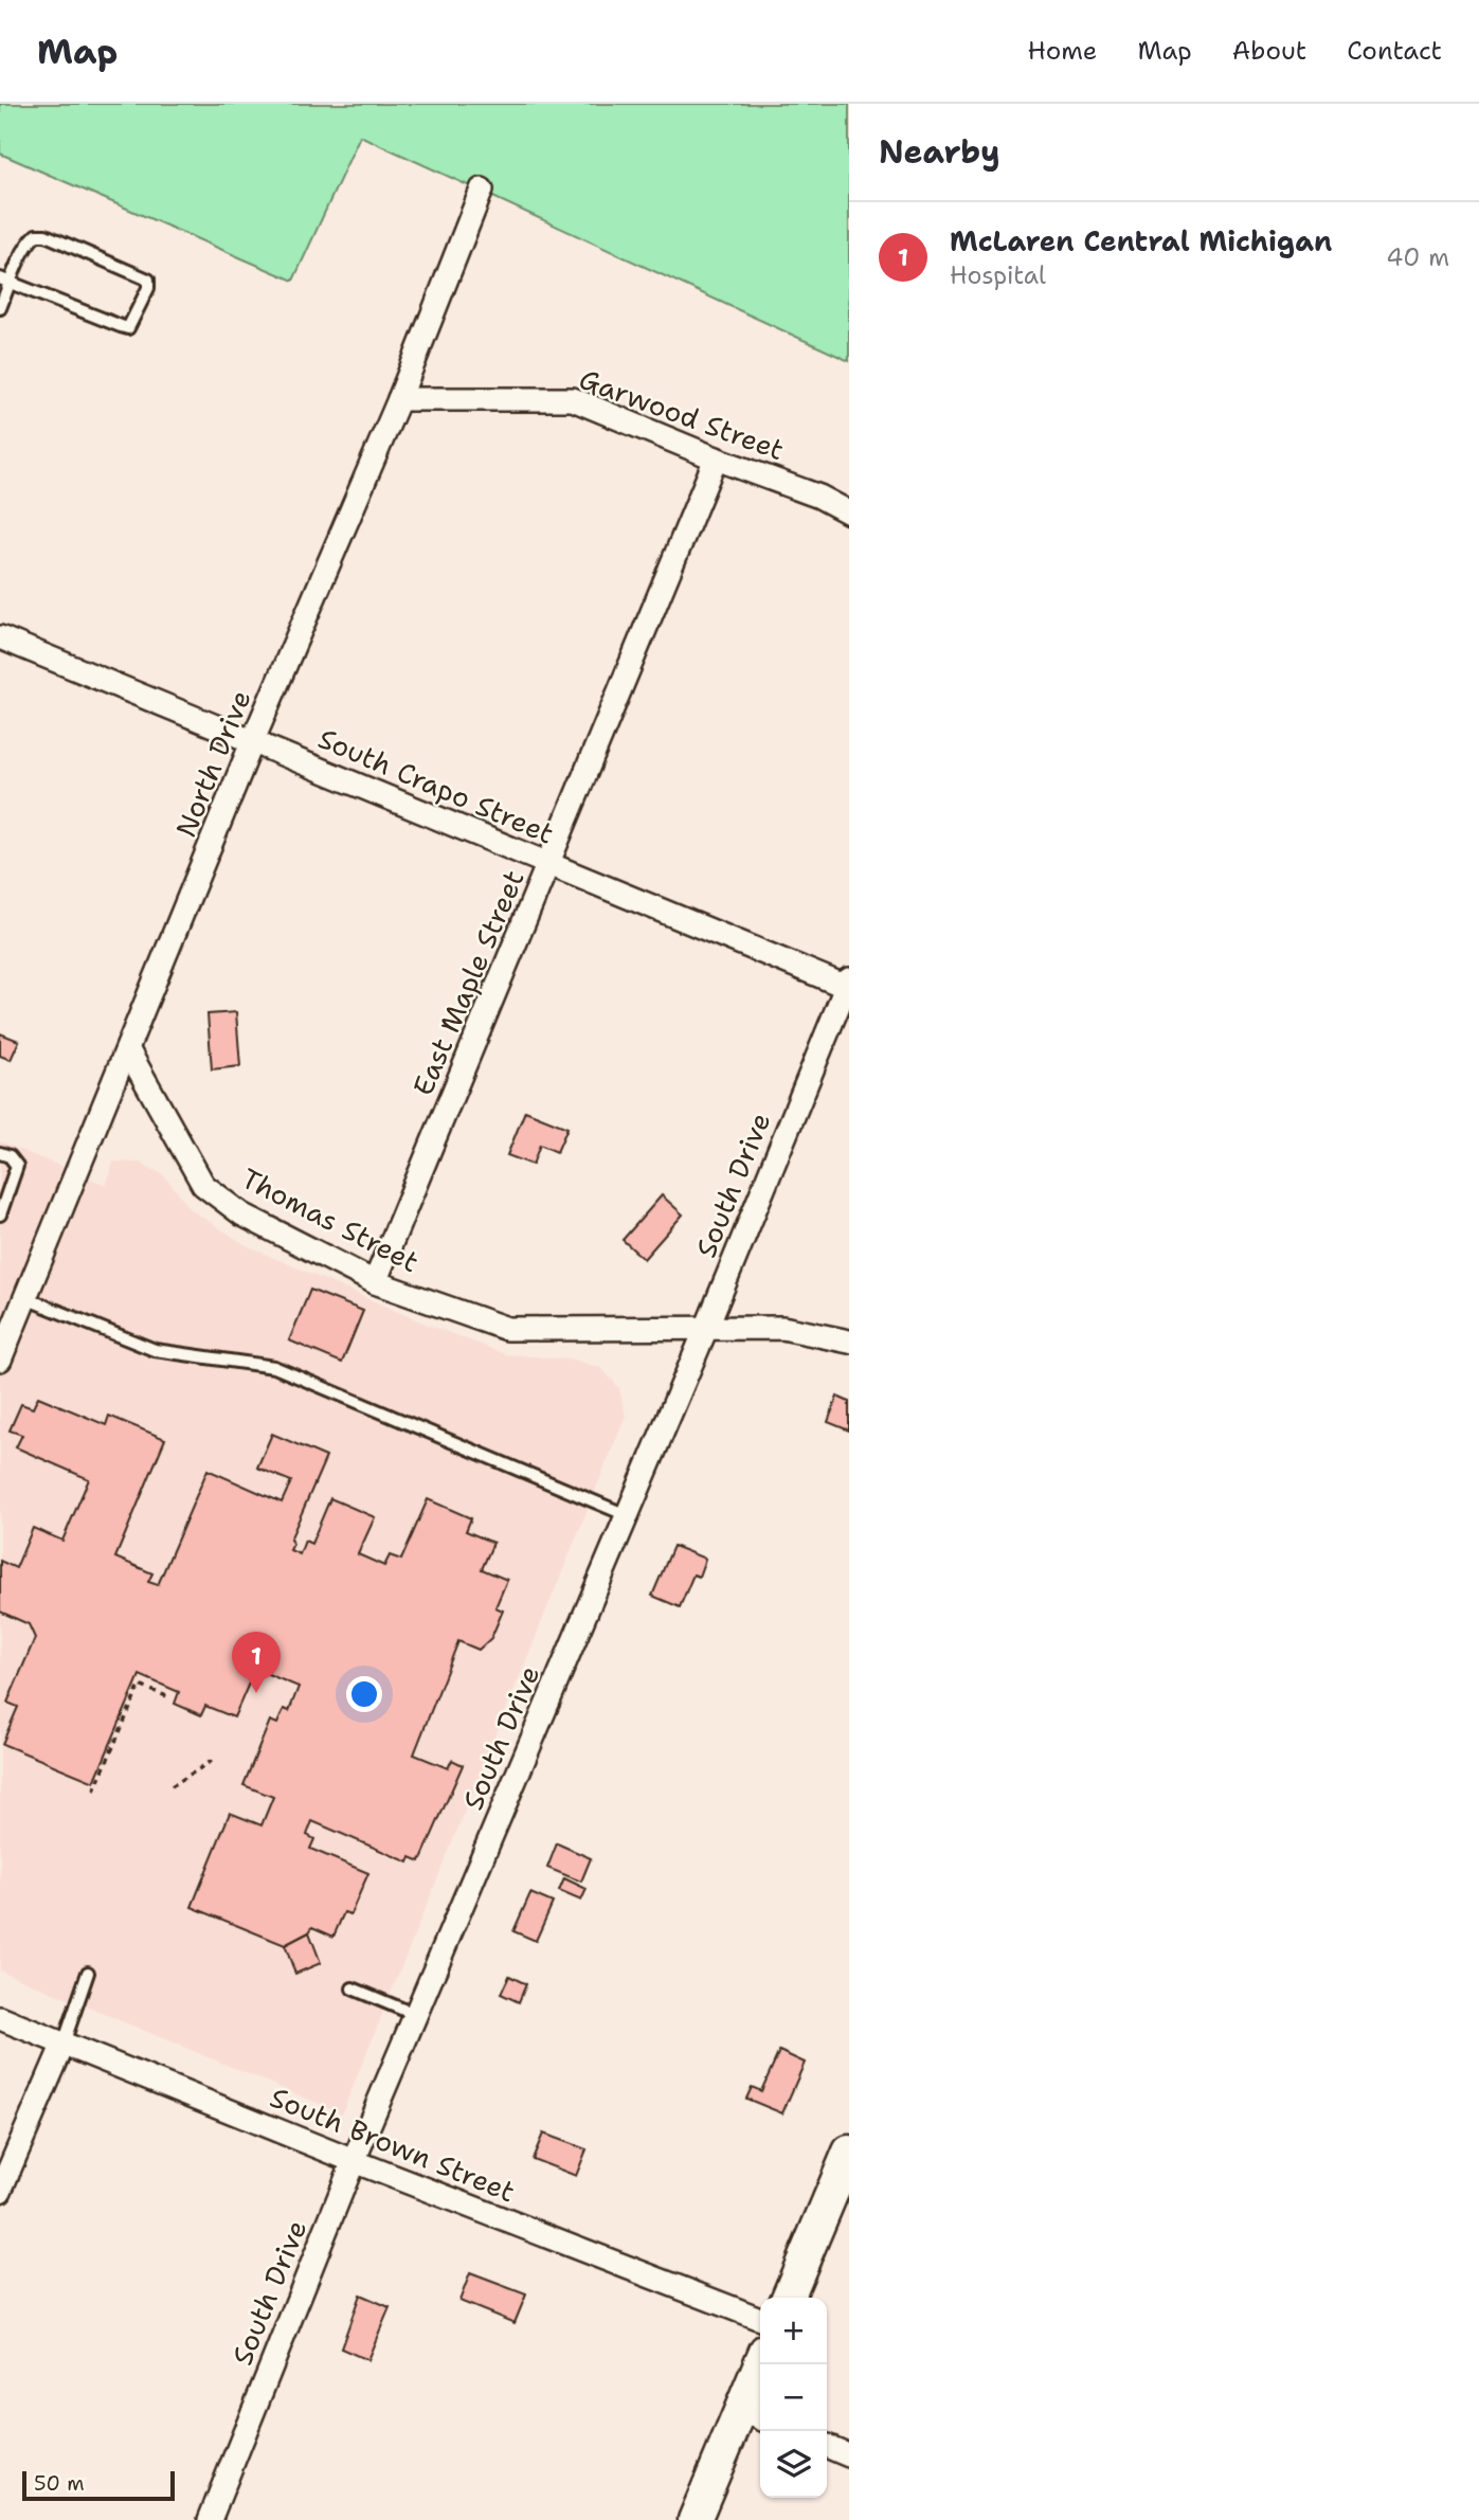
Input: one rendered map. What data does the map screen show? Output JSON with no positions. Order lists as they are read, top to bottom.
{
  "streets": {
    "street": [
      "Garwood Street",
      "North Drive",
      "South Crapo Street",
      "East Maple Street",
      "South Drive",
      "Thomas Street",
      "South Brown Street"
    ]
  },
  "crossings": [
    ["Garwood Street", "North Drive"],
    ["Garwood Street", "East Maple Street"],
    ["North Drive", "South Crapo Street"],
    ["North Drive", "Thomas Street"],
    ["South Crapo Street", "East Maple Street"],
    ["South Crapo Street", "South Drive"],
    ["East Maple Street", "Thomas Street"],
    ["South Drive", "Thomas Street"],
    ["South Drive", "South Brown Street"]
  ],
  "scale_bar": "50 m",
  "page": {
    "header": "Map",
    "nav": [
      "Home",
      "Map",
      "About",
      "Contact"
    ],
    "heading": "Nearby",
    "list": [
      {
        "mark": "1",
        "name": "McLaren Central Michigan",
        "note": "Hospital",
        "value": "40 m"
      }
    ],
    "pins": "1",
    "map_buttons": ["+", "−"],
    "scale": "50 m"
  }
}
